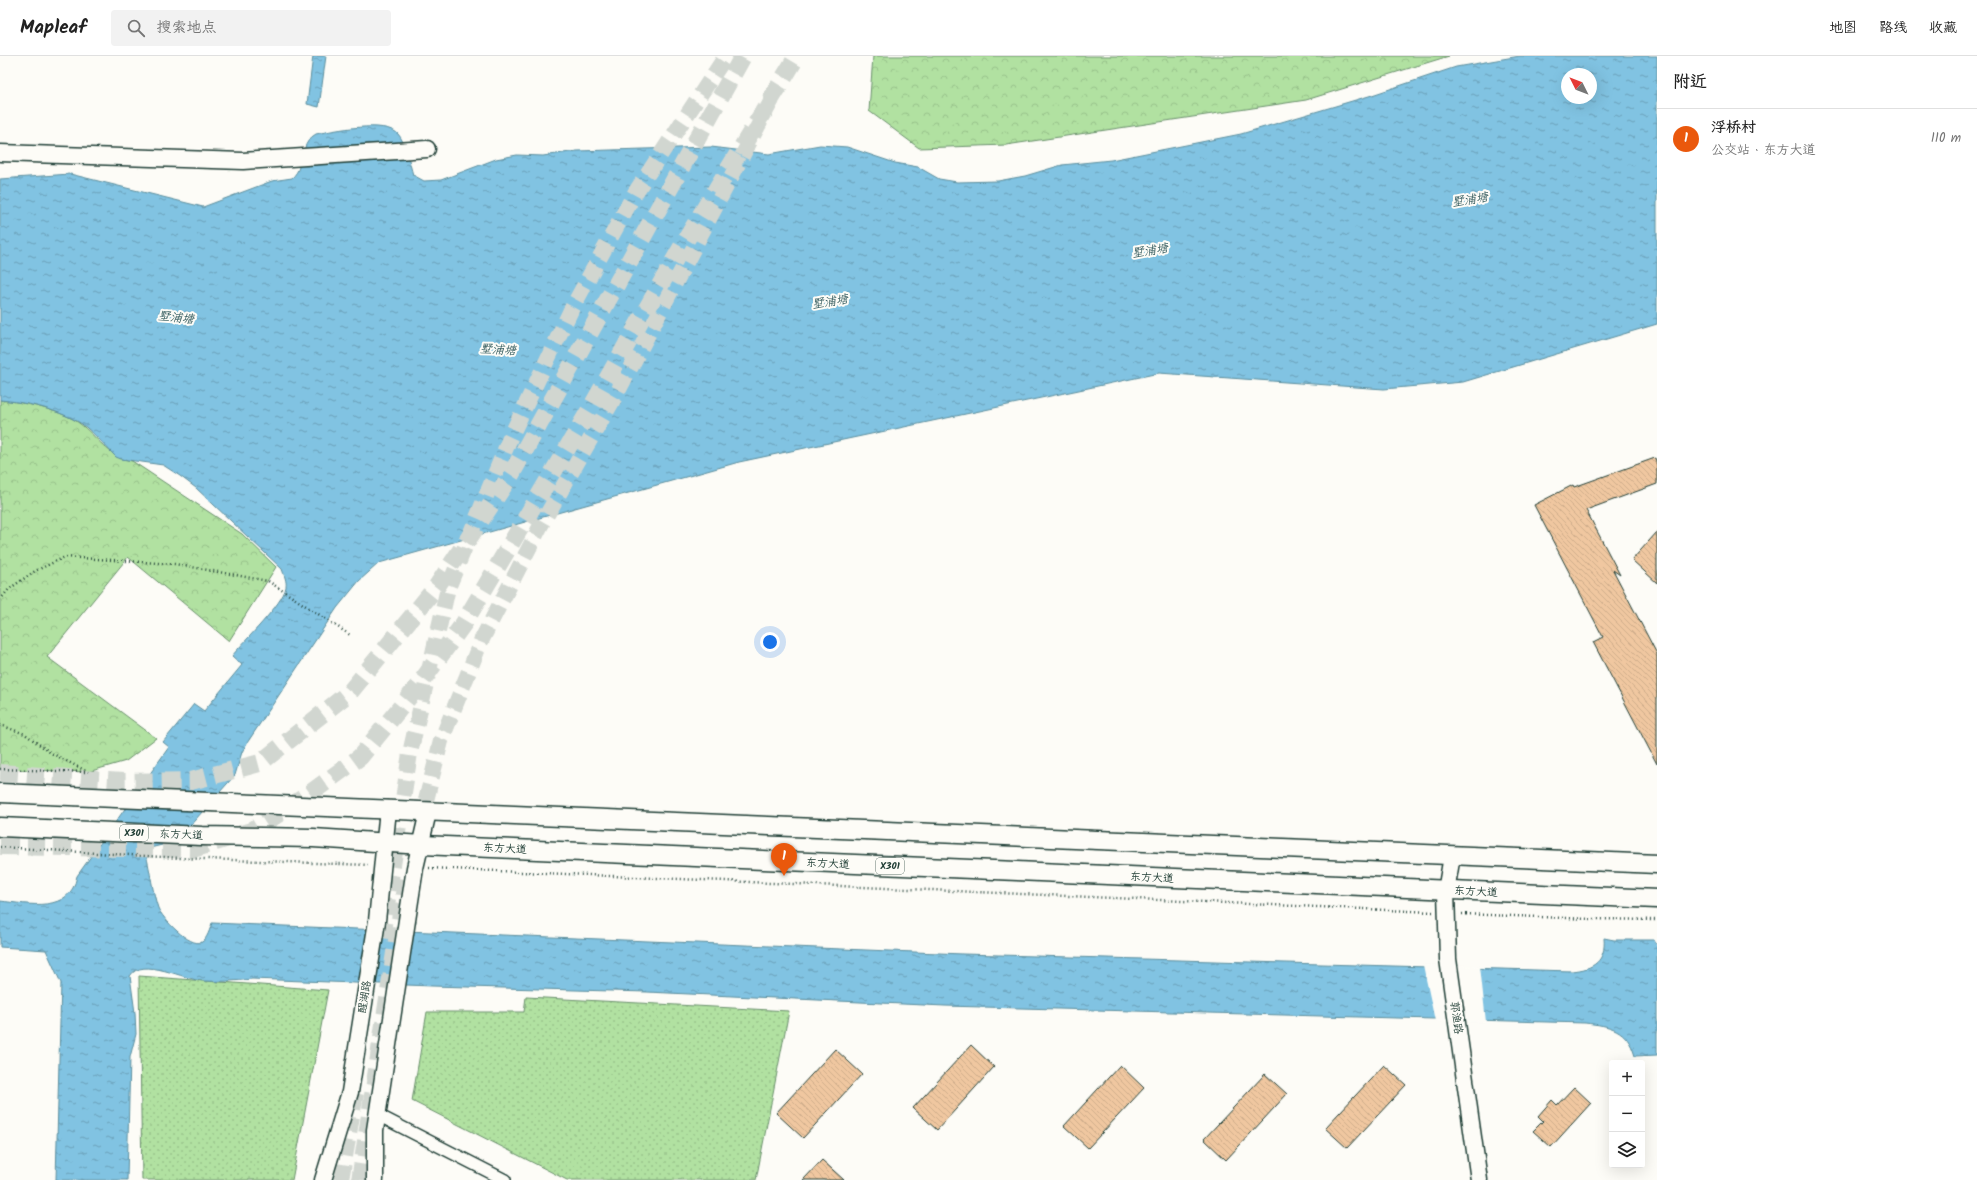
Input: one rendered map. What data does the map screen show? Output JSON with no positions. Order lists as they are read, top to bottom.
{
  "streets": {
    "main road": [
      "X301",
      "东方大道",
      "醒湖路",
      "郭渔路"
    ]
  },
  "crossings": [
    ["东方大道", "醒湖路"],
    ["东方大道", "郭渔路"]
  ],
  "water": ["墅浦塘"],
  "north": "top left",
  "page": {
    "header": "Mapleaf",
    "search": "搜索地点",
    "nav": ["地图", "路线", "收藏"],
    "heading": "附近",
    "list": [
      {
        "mark": "1",
        "name": "浮桥村",
        "note": "公交站 · 东方大道",
        "value": "110 m"
      }
    ],
    "pins": "1",
    "map_buttons": ["+", "−"]
  }
}
